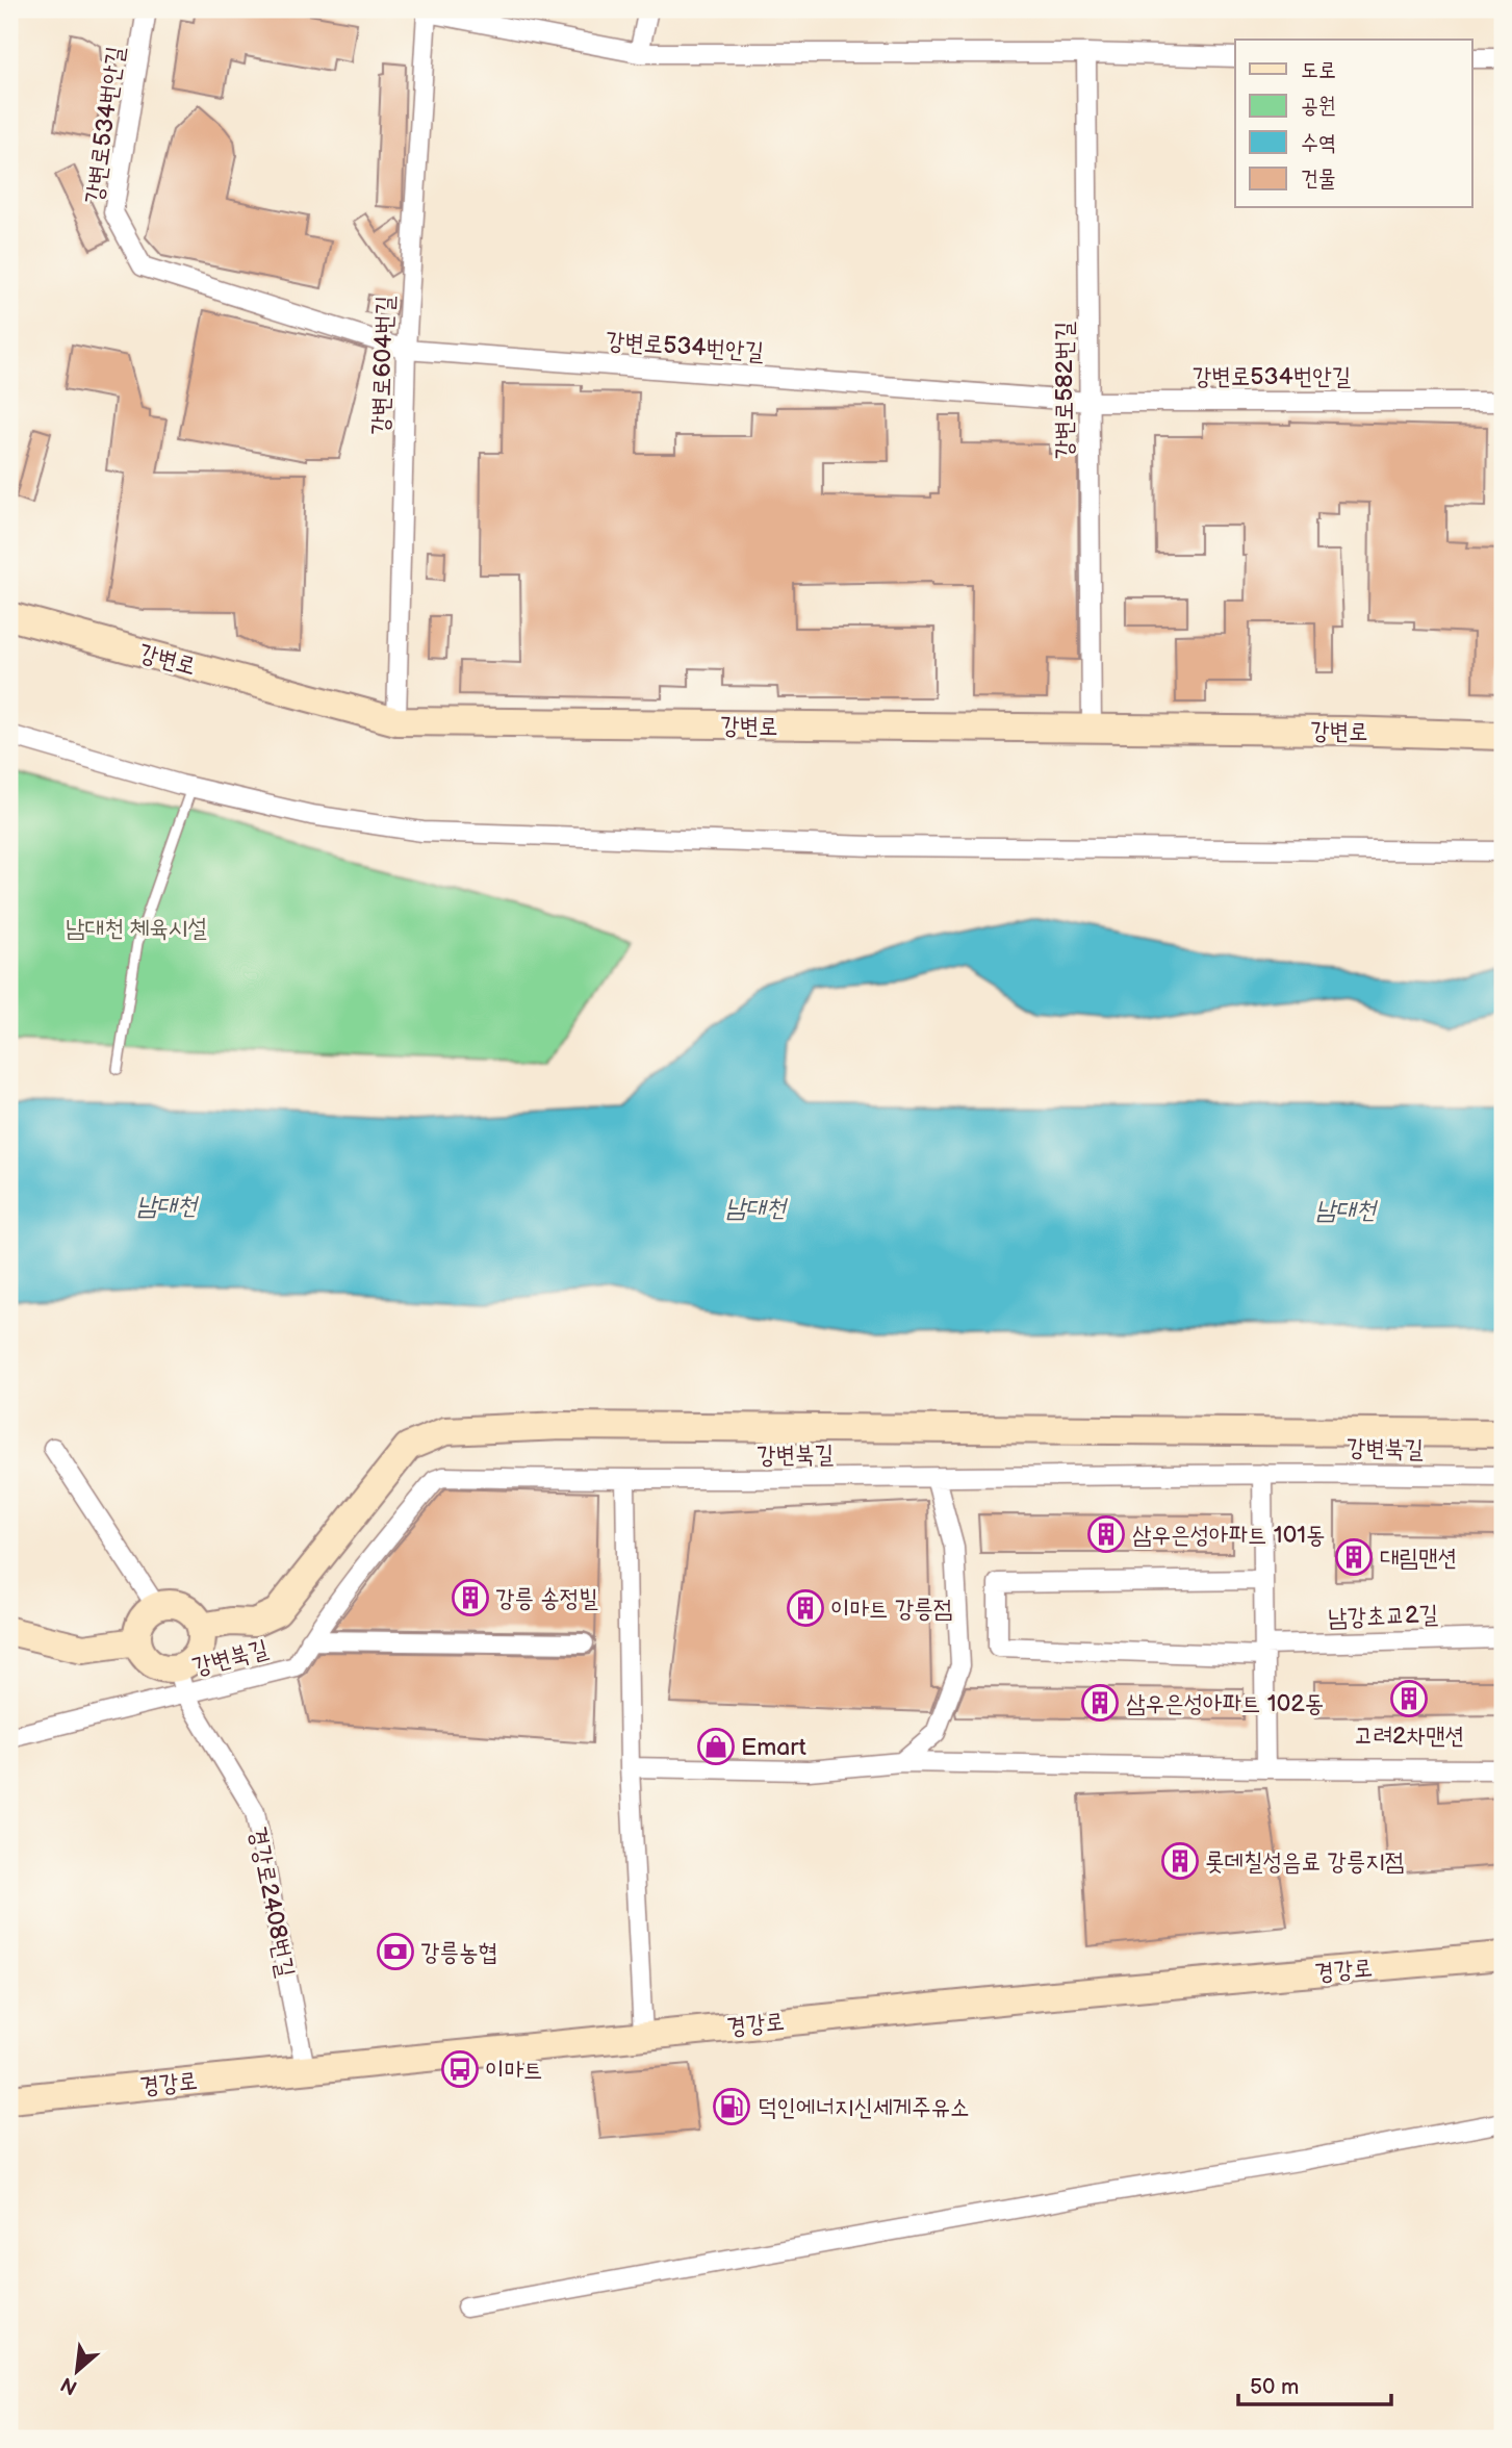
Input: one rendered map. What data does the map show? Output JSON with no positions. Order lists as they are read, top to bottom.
{
  "streets": {
    "street": [
      "강변로534번안길",
      "강변로604번길",
      "강변로582번길",
      "강변로",
      "강변북길",
      "남강초교2길",
      "경강로2408번길",
      "경강로"
    ]
  },
  "crossings": [
    ["강변로534번안길", "강변로604번길"],
    ["강변로534번안길", "강변로582번길"],
    ["강변로604번길", "강변로"],
    ["강변로582번길", "강변로"],
    ["강변북길", "경강로2408번길"],
    ["경강로2408번길", "경강로"]
  ],
  "water": ["남대천"],
  "parks": ["남대천 체육시설"],
  "places": {
    "building": [
      "삼우은성아파트 101동",
      "대림맨션",
      "강릉 송정빌",
      "이마트 강릉점",
      "고려2차맨션",
      "삼우은성아파트 102동",
      "롯데칠성음료 강릉지점"
    ],
    "shop": ["Emart"],
    "bank": ["강릉농협"],
    "bus stop": ["이마트"],
    "fuel station": ["덕인에너지신세게주유소"]
  },
  "legend": [
    "도로",
    "공원",
    "수역",
    "건물"
  ],
  "scale_bar": "50 m",
  "north": "bottom left"
}
